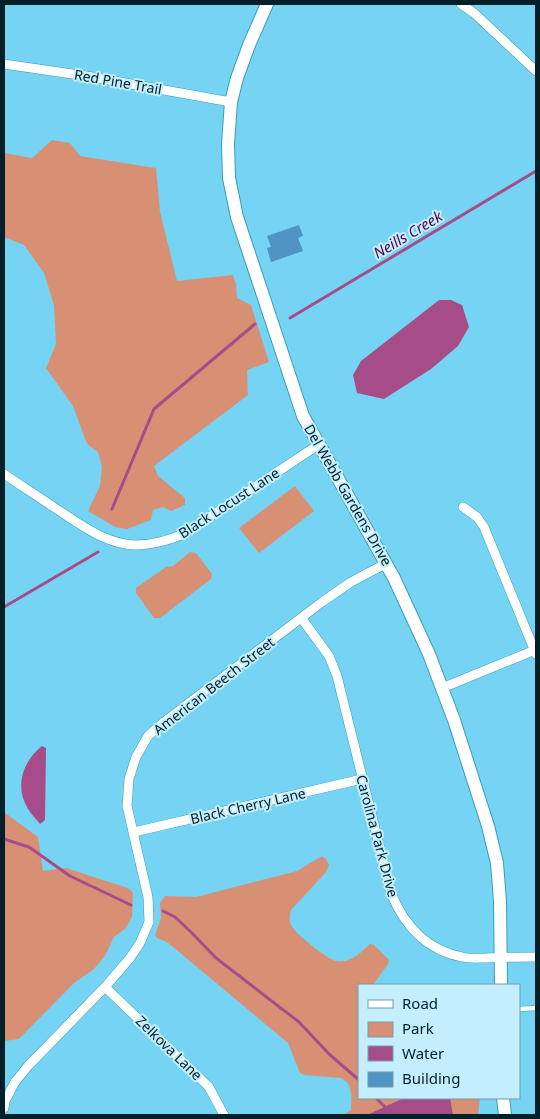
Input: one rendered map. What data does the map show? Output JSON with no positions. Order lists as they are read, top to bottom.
{
  "streets": {
    "street": [
      "Red Pine Trail",
      "Del Webb Gardens Drive",
      "Black Locust Lane",
      "American Beech Street",
      "Black Cherry Lane",
      "Carolina Park Drive",
      "Zelkova Lane"
    ]
  },
  "crossings": [
    ["Red Pine Trail", "Del Webb Gardens Drive"],
    ["Del Webb Gardens Drive", "Black Locust Lane"],
    ["Del Webb Gardens Drive", "American Beech Street"],
    ["Del Webb Gardens Drive", "Carolina Park Drive"],
    ["American Beech Street", "Black Cherry Lane"],
    ["American Beech Street", "Carolina Park Drive"],
    ["American Beech Street", "Zelkova Lane"],
    ["Black Cherry Lane", "Carolina Park Drive"]
  ],
  "water": ["Neills Creek"],
  "legend": [
    "Road",
    "Park",
    "Water",
    "Building"
  ]
}
